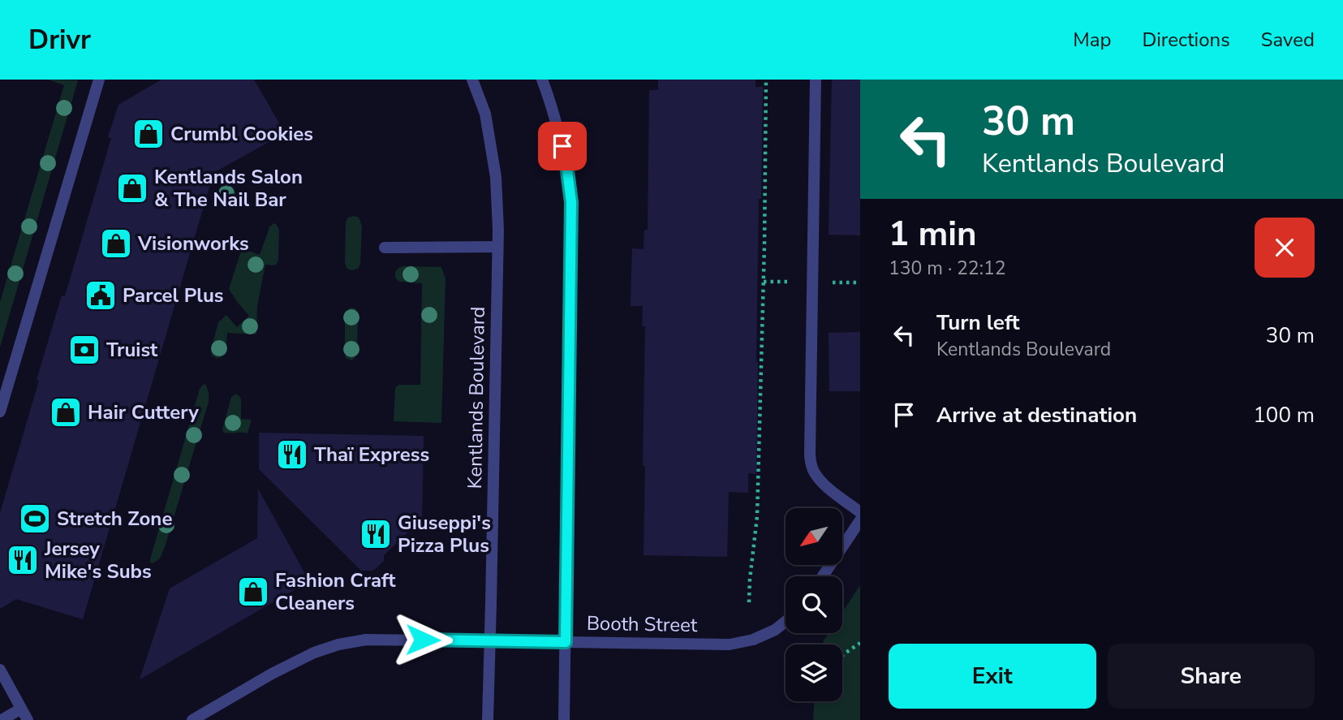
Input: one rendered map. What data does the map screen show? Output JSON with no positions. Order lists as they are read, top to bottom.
{
  "streets": {
    "street": ["Kentlands Boulevard", "Booth Street"]
  },
  "crossings": [
    ["Kentlands Boulevard", "Booth Street"]
  ],
  "places": {
    "shop": [
      "Crumbl Cookies",
      "Kentlands Salon & The Nail Bar",
      "Visionworks",
      "Hair Cuttery",
      "Fashion Craft Cleaners"
    ],
    "public building": ["Parcel Plus"],
    "bank": ["Truist"],
    "restaurant": ["Thaï Express", "Giuseppi's Pizza Plus", "Jersey Mike's Subs"],
    "sports": ["Stretch Zone"]
  },
  "north": "bottom left",
  "page": {
    "header": "Drivr",
    "nav": ["Map", "Directions", "Saved"],
    "turn": ["30 m", "Kentlands Boulevard"],
    "heading": ["1 min", "130 m · 22:12"],
    "list": [
      {
        "name": "Turn left",
        "note": "Kentlands Boulevard",
        "value": "30 m"
      },
      {
        "name": "Arrive at destination",
        "value": "100 m"
      }
    ],
    "buttons": ["Exit", "Share"]
  }
}
